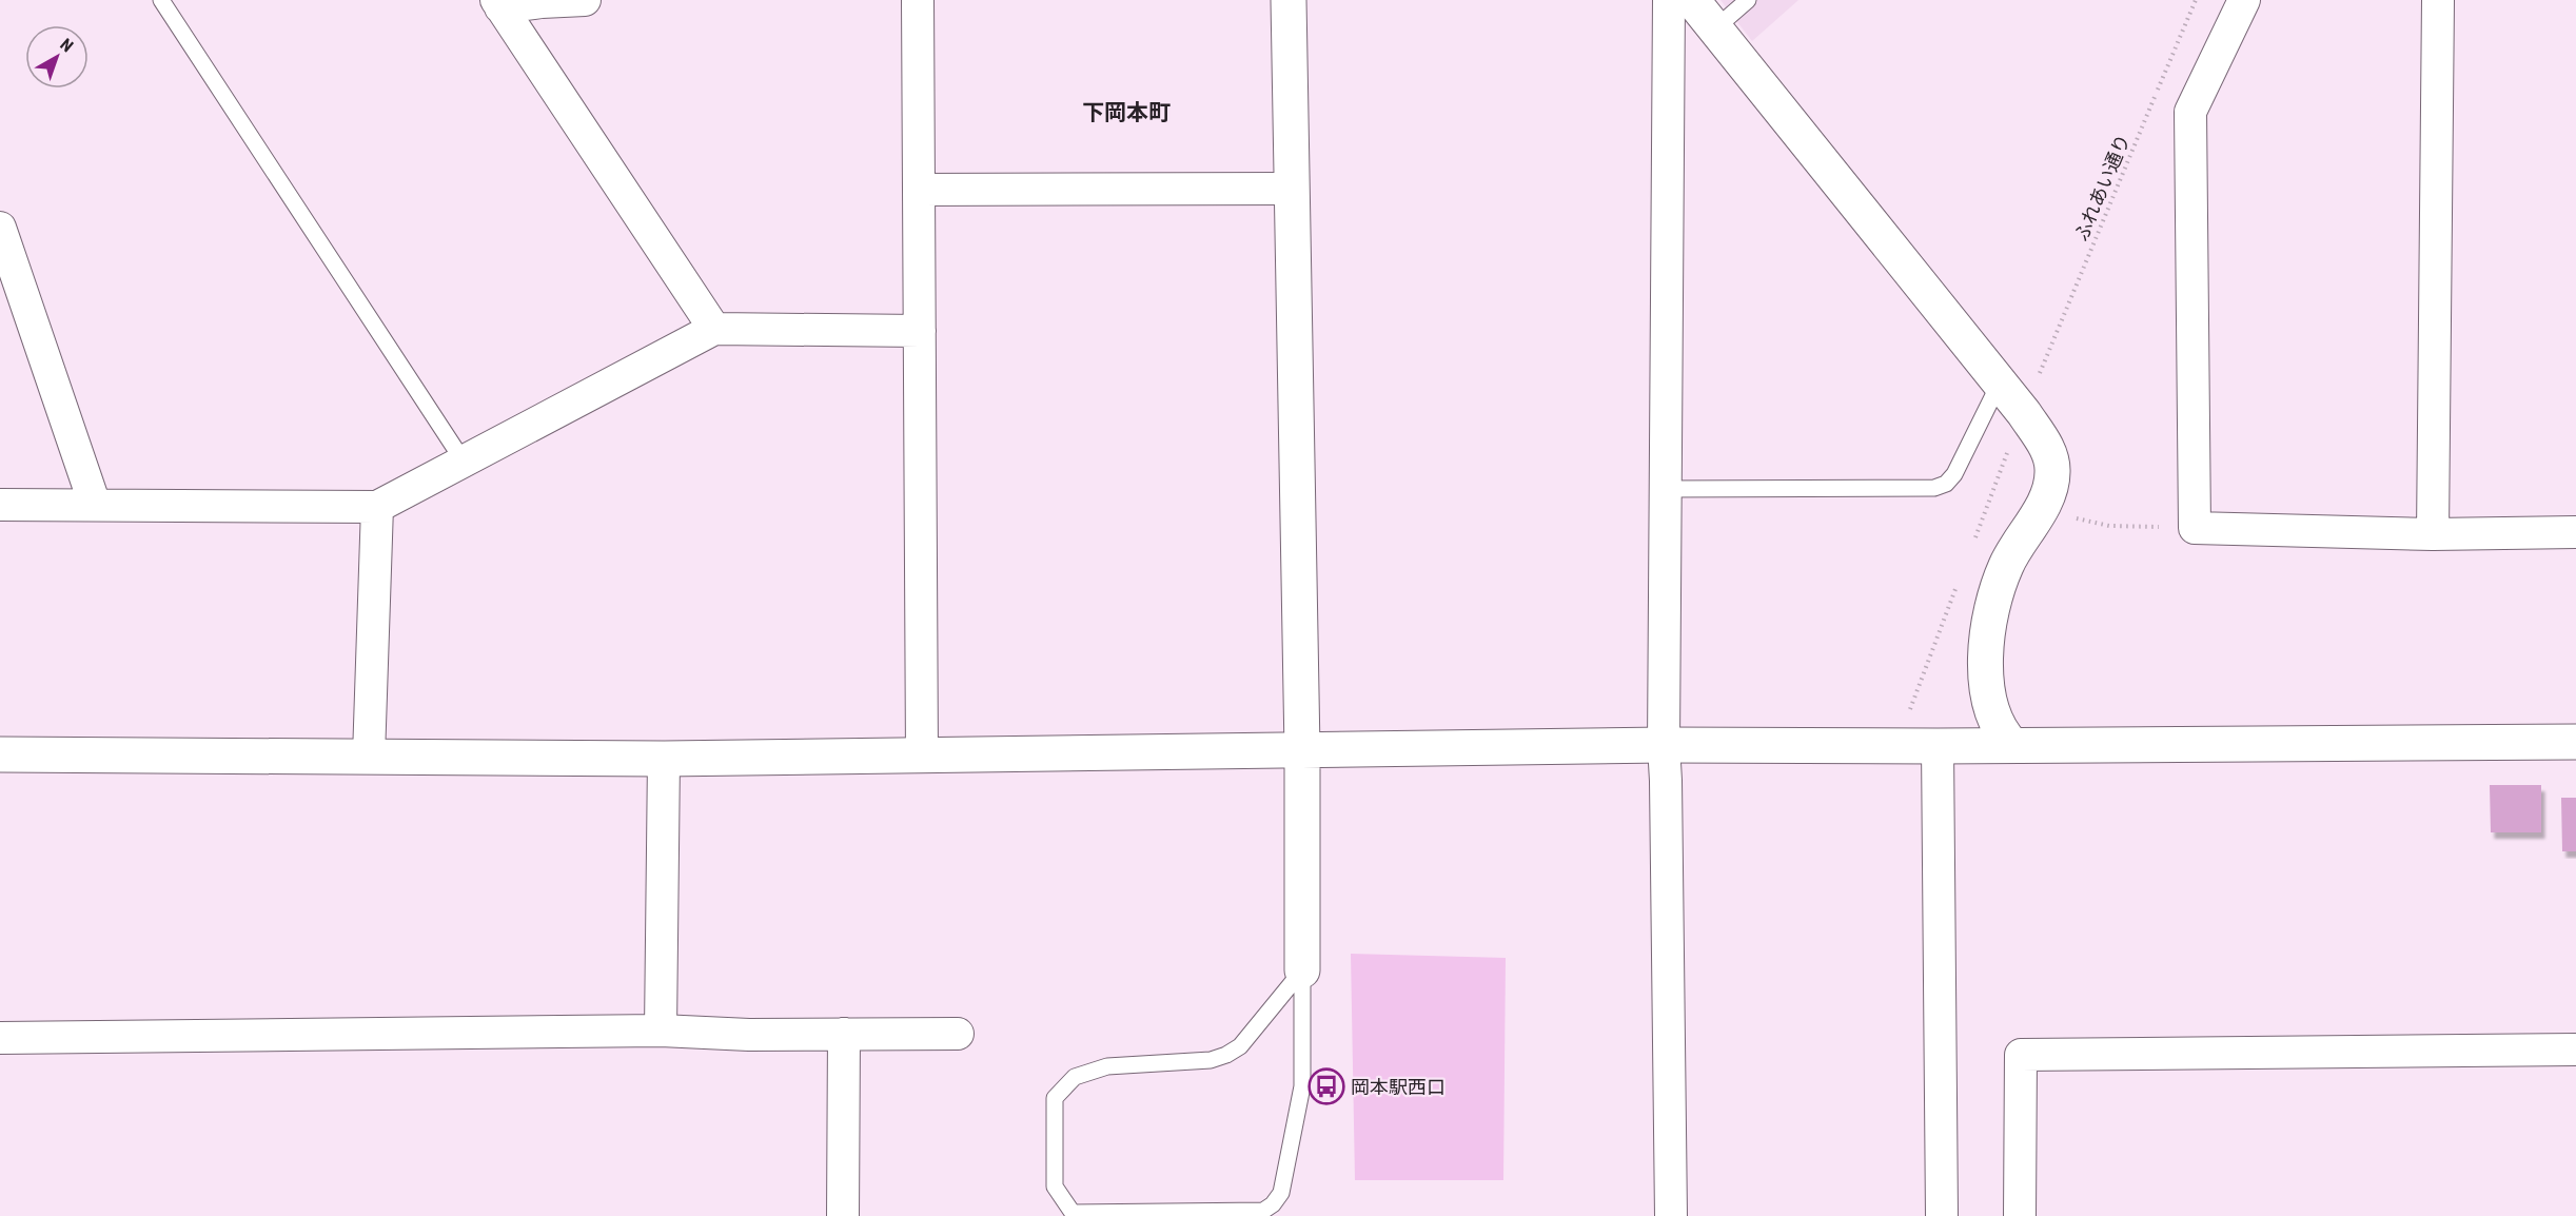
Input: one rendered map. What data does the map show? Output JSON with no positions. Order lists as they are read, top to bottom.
{
  "streets": {
    "path": ["ふれあい通り"]
  },
  "districts": ["下岡本町"],
  "places": {
    "bus stop": ["岡本駅西口"]
  },
  "north": "top right"
}
